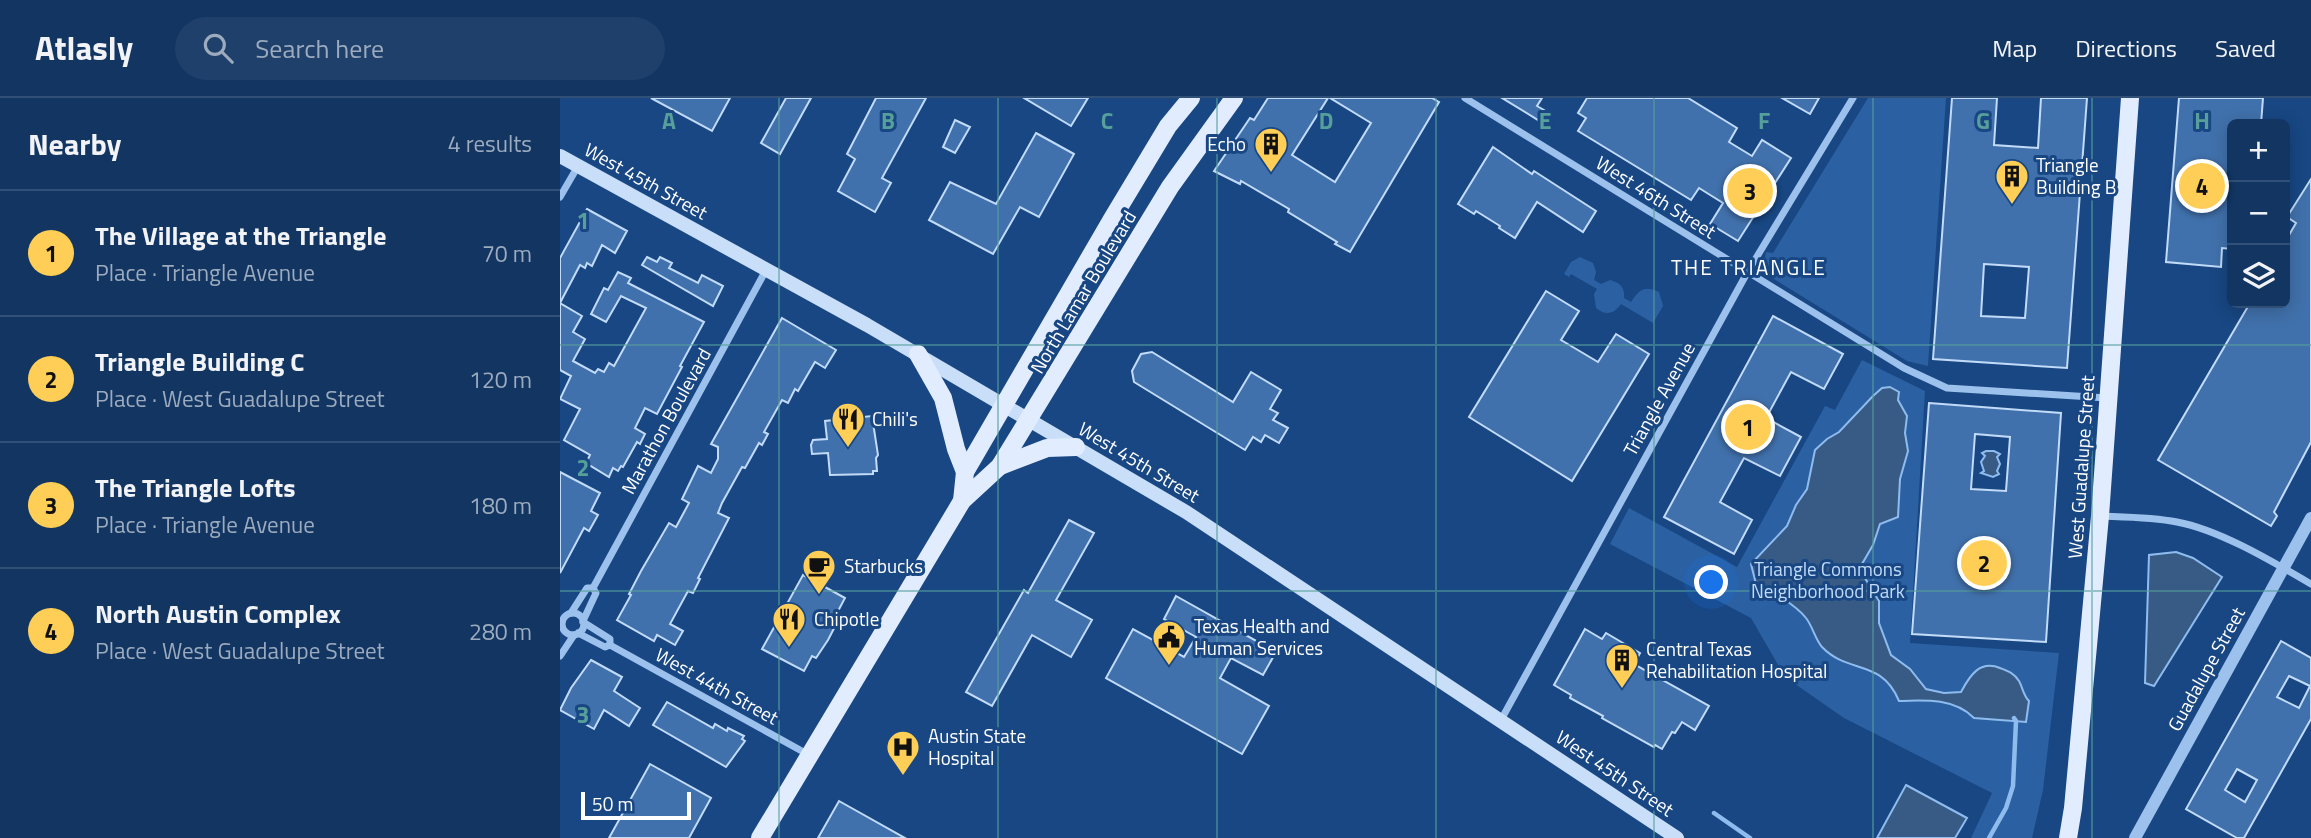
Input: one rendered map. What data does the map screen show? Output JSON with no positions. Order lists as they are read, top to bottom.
{
  "streets": {
    "main road": ["West 45th Street", "North Lamar Boulevard", "West Guadalupe Street"],
    "street": [
      "West 46th Street",
      "Triangle Avenue",
      "Marathon Boulevard",
      "Guadalupe Street",
      "West 44th Street"
    ]
  },
  "crossings": [
    ["West 45th Street", "North Lamar Boulevard"],
    ["West 45th Street", "Triangle Avenue"],
    ["West 45th Street", "Marathon Boulevard"],
    ["West 46th Street", "Triangle Avenue"],
    ["West 46th Street", "West Guadalupe Street"],
    ["North Lamar Boulevard", "West 44th Street"],
    ["Marathon Boulevard", "West 44th Street"]
  ],
  "districts": ["THE TRIANGLE"],
  "parks": ["Triangle Commons Neighborhood Park"],
  "places": {
    "building": ["Echo", "Triangle Building B", "Central Texas Rehabilitation Hospital"],
    "restaurant": ["Chili's", "Chipotle"],
    "cafe": ["Starbucks"],
    "public building": ["Texas Health and Human Services"],
    "hospital": ["Austin State Hospital"]
  },
  "scale_bar": "50 m",
  "page": {
    "header": "Atlasly",
    "search": "Search here",
    "nav": ["Map", "Directions", "Saved"],
    "heading": ["Nearby", "4 results"],
    "map_buttons": ["+", "−"],
    "pins": [
      "4",
      "3",
      "1",
      "2"
    ],
    "list": [
      {
        "mark": "1",
        "name": "The Village at the Triangle",
        "note": "Place · Triangle Avenue",
        "value": "70 m"
      },
      {
        "mark": "2",
        "name": "Triangle Building C",
        "note": "Place · West Guadalupe Street",
        "value": "120 m"
      },
      {
        "mark": "3",
        "name": "The Triangle Lofts",
        "note": "Place · Triangle Avenue",
        "value": "180 m"
      },
      {
        "mark": "4",
        "name": "North Austin Complex",
        "note": "Place · West Guadalupe Street",
        "value": "280 m"
      }
    ],
    "scale": "50 m"
  },
  "grid": {
    "columns": [
      "A",
      "B",
      "C",
      "D",
      "E",
      "F",
      "G",
      "H"
    ],
    "rows": ["1", "2", "3"]
  }
}
